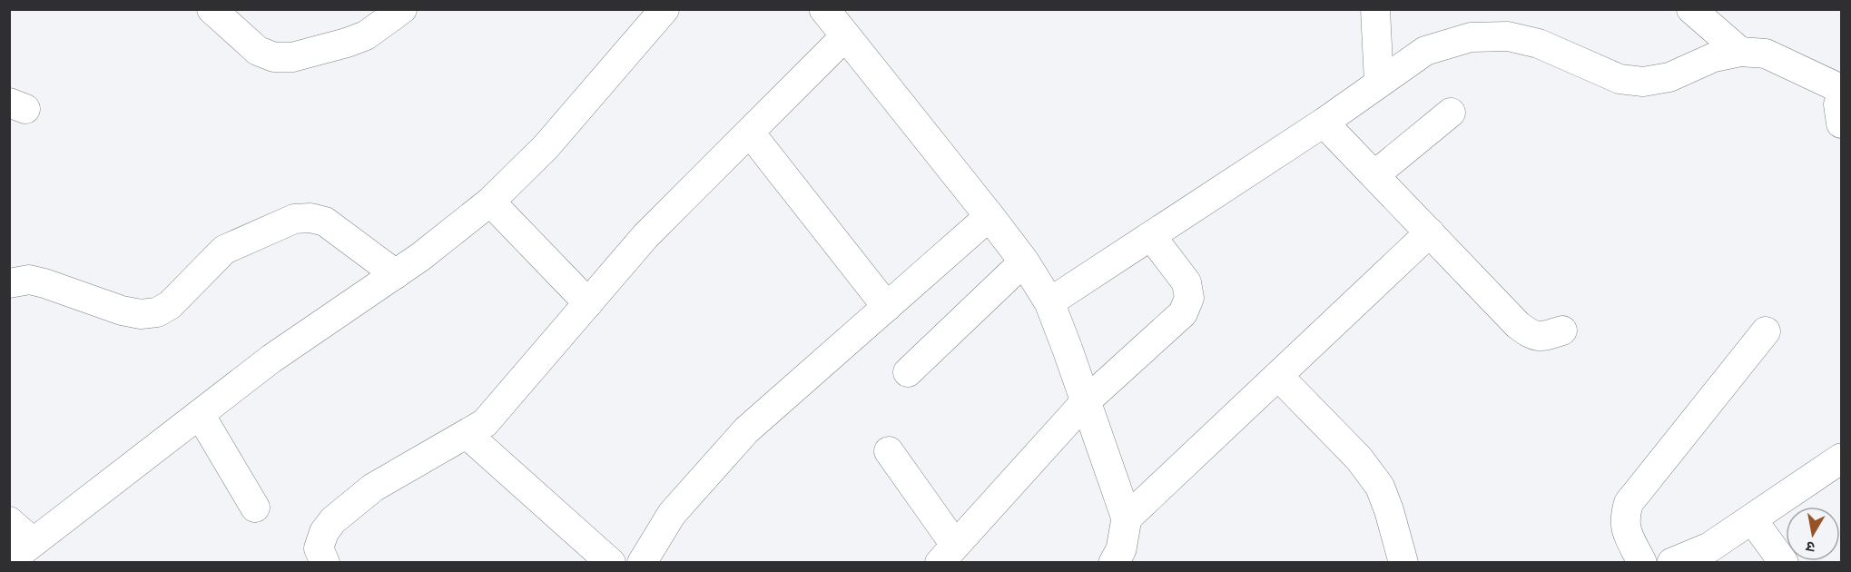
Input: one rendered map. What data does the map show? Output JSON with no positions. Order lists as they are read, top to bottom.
{
  "north": "bottom"
}
